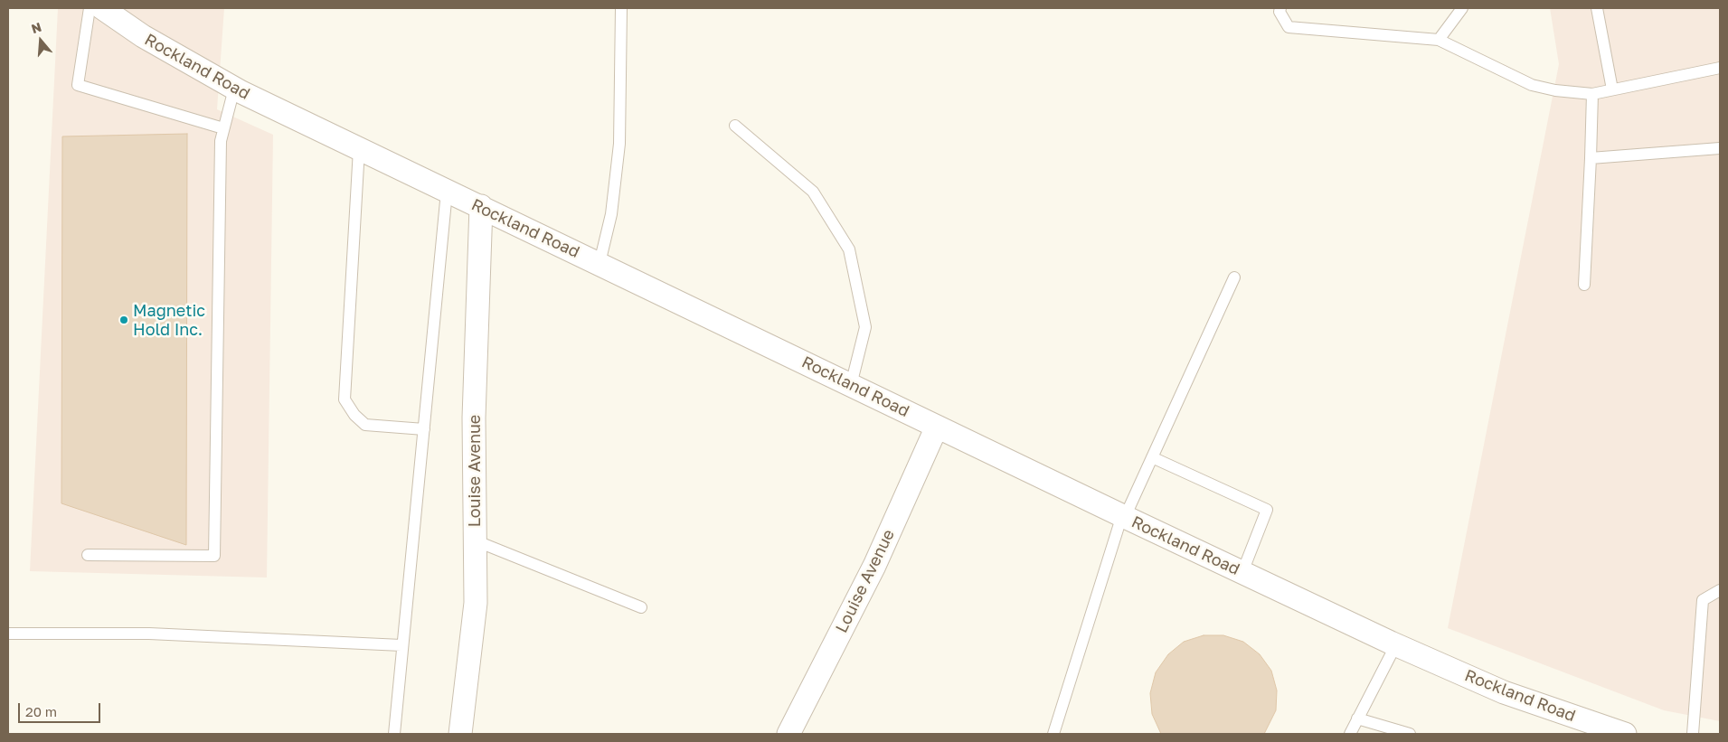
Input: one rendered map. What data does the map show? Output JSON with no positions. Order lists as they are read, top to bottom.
{
  "streets": {
    "street": ["Rockland Road", "Louise Avenue"]
  },
  "crossings": [
    ["Rockland Road", "Louise Avenue"]
  ],
  "places": ["Magnetic Hold Inc."],
  "scale_bar": "20 m",
  "north": "top"
}
